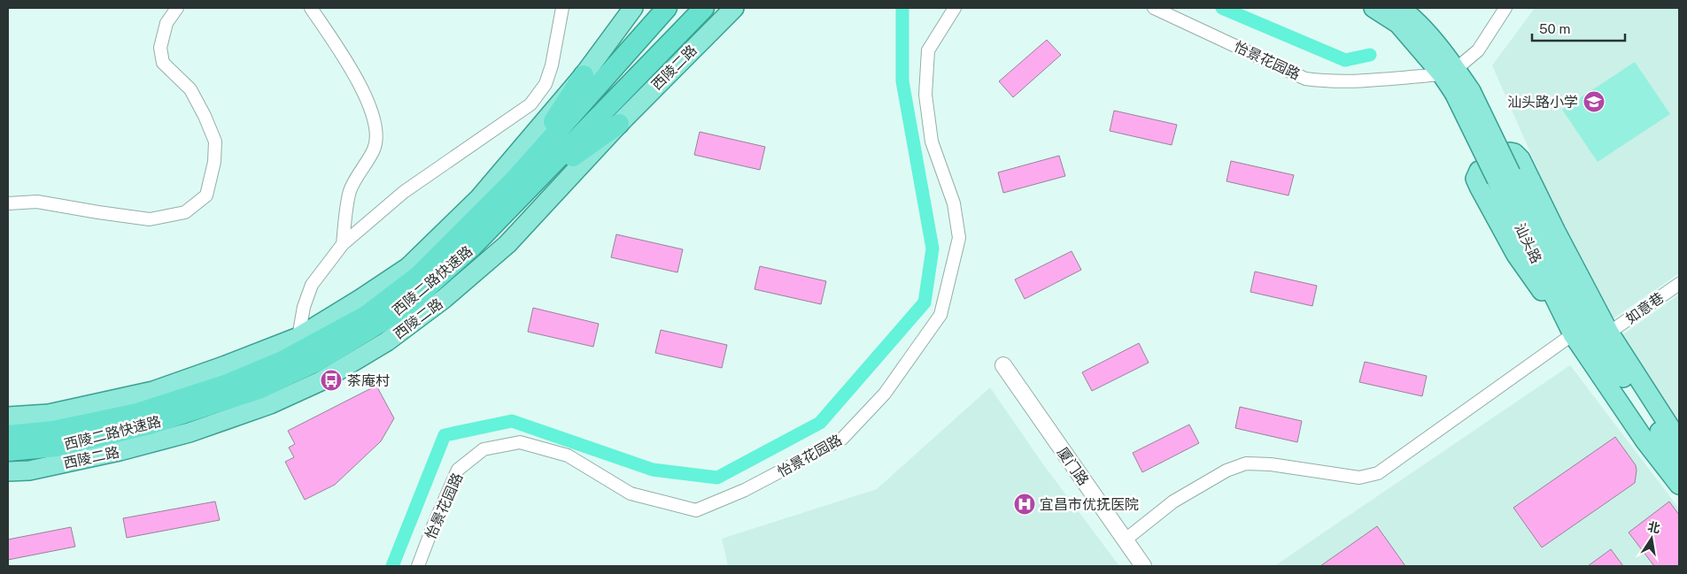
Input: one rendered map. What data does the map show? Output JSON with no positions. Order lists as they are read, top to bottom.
{
  "streets": {
    "highway": ["西陵二路快速路"],
    "main road": ["西陵二路", "汕头路"],
    "street": ["怡景花园路", "如意巷", "厦门路"]
  },
  "crossings": [
    ["怡景花园路", "汕头路"]
  ],
  "places": {
    "school or university": ["汕头路小学"],
    "bus stop": ["茶庵村"],
    "hospital": ["宜昌市优抚医院"]
  },
  "scale_bar": "50 m",
  "north": "top"
}
